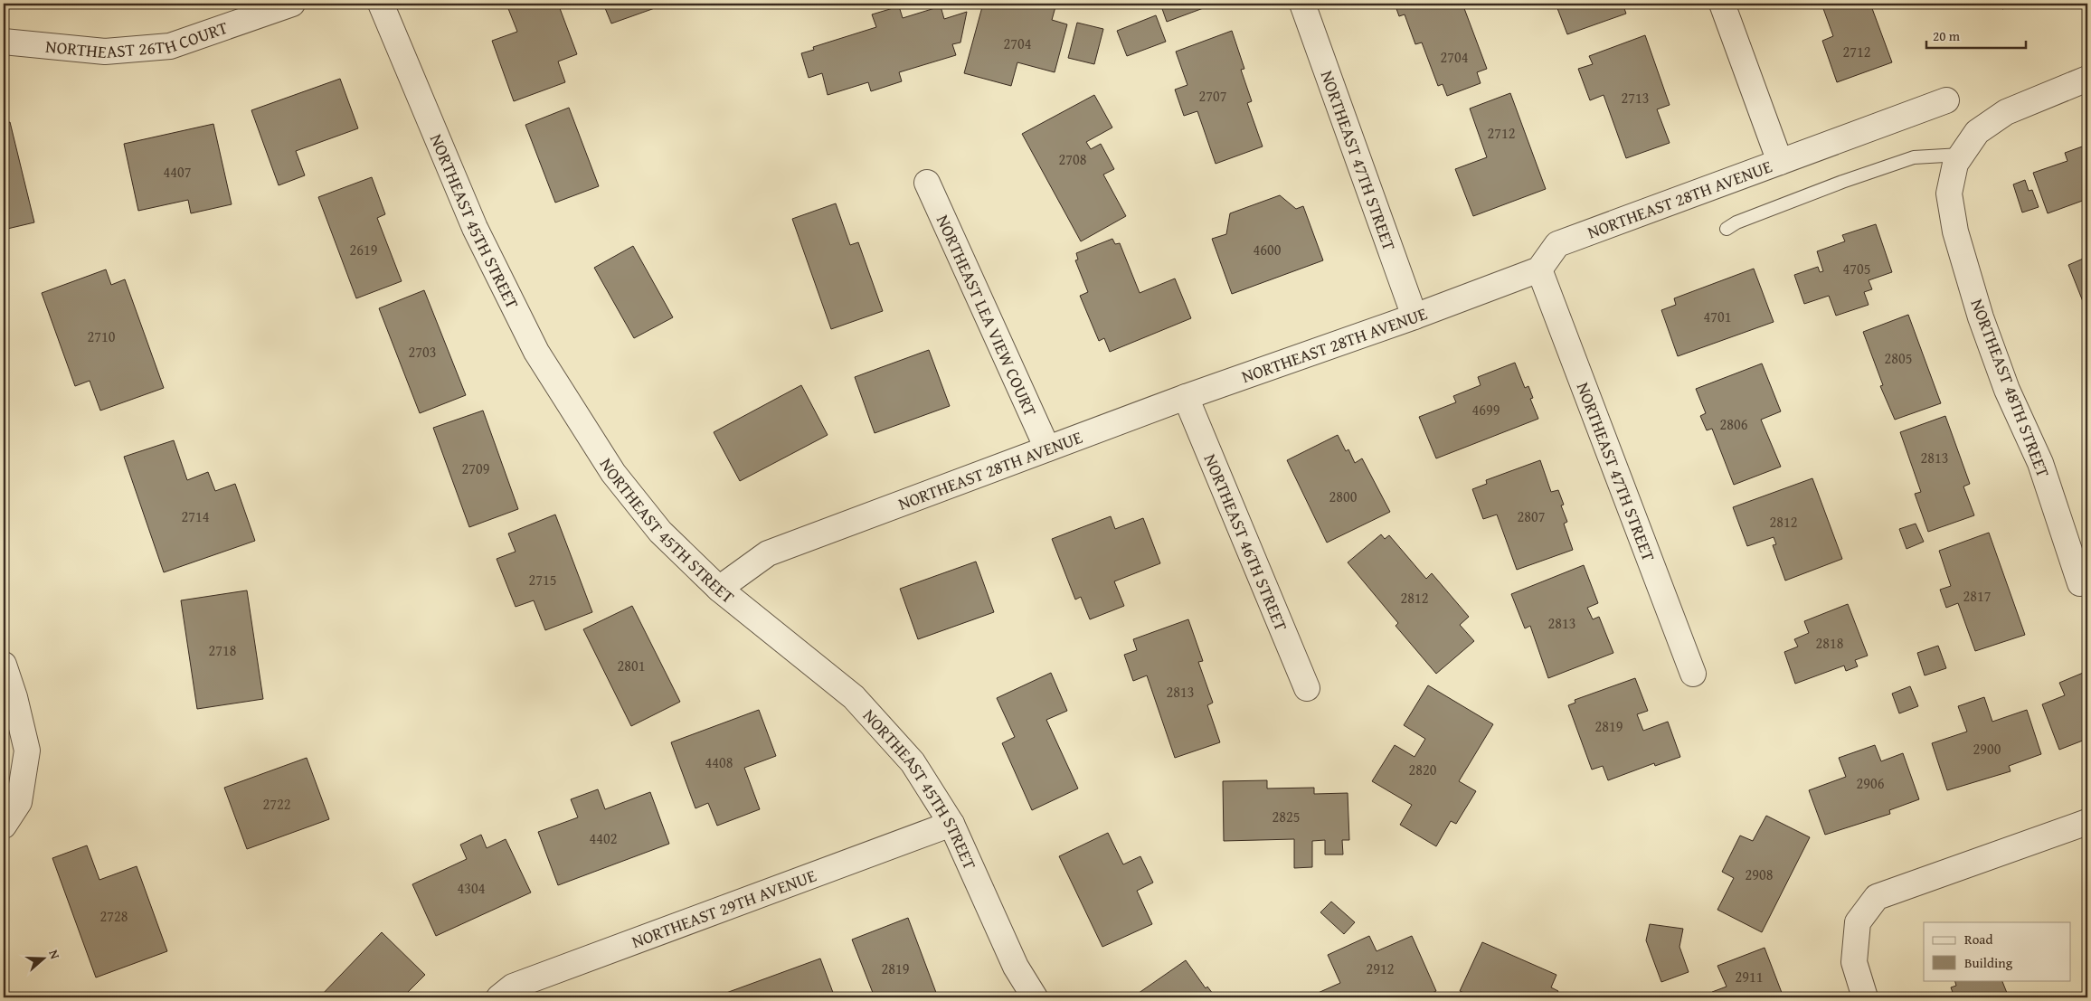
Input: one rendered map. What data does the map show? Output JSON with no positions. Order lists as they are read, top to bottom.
{
  "streets": {
    "street": [
      "NORTHEAST 26TH COURT",
      "NORTHEAST 47TH STREET",
      "NORTHEAST 28TH AVENUE",
      "NORTHEAST 45TH STREET",
      "NORTHEAST LEA VIEW COURT",
      "NORTHEAST 48TH STREET",
      "NORTHEAST 46TH STREET",
      "NORTHEAST 29TH AVENUE"
    ]
  },
  "crossings": [
    ["NORTHEAST 47TH STREET", "NORTHEAST 28TH AVENUE"],
    ["NORTHEAST 28TH AVENUE", "NORTHEAST 45TH STREET"],
    ["NORTHEAST 28TH AVENUE", "NORTHEAST LEA VIEW COURT"],
    ["NORTHEAST 28TH AVENUE", "NORTHEAST 46TH STREET"],
    ["NORTHEAST 45TH STREET", "NORTHEAST 29TH AVENUE"]
  ],
  "house_numbers": [
    "2704",
    "2712",
    "2704",
    "2707",
    "2713",
    "2712",
    "2708",
    "4407",
    "2619",
    "4600",
    "4705",
    "4701",
    "2710",
    "2703",
    "2805",
    "4699",
    "2806",
    "2813",
    "2709",
    "2800",
    "2714",
    "2807",
    "2812",
    "2715",
    "2817",
    "2812",
    "2813",
    "2818",
    "2718",
    "2801",
    "2813",
    "2819",
    "2900",
    "4408",
    "2820",
    "2906",
    "2722",
    "2825",
    "4402",
    "2908",
    "4304",
    "2728",
    "2819",
    "2912",
    "2911"
  ],
  "legend": ["Road", "Building"],
  "scale_bar": "20 m",
  "north": "right"
}
